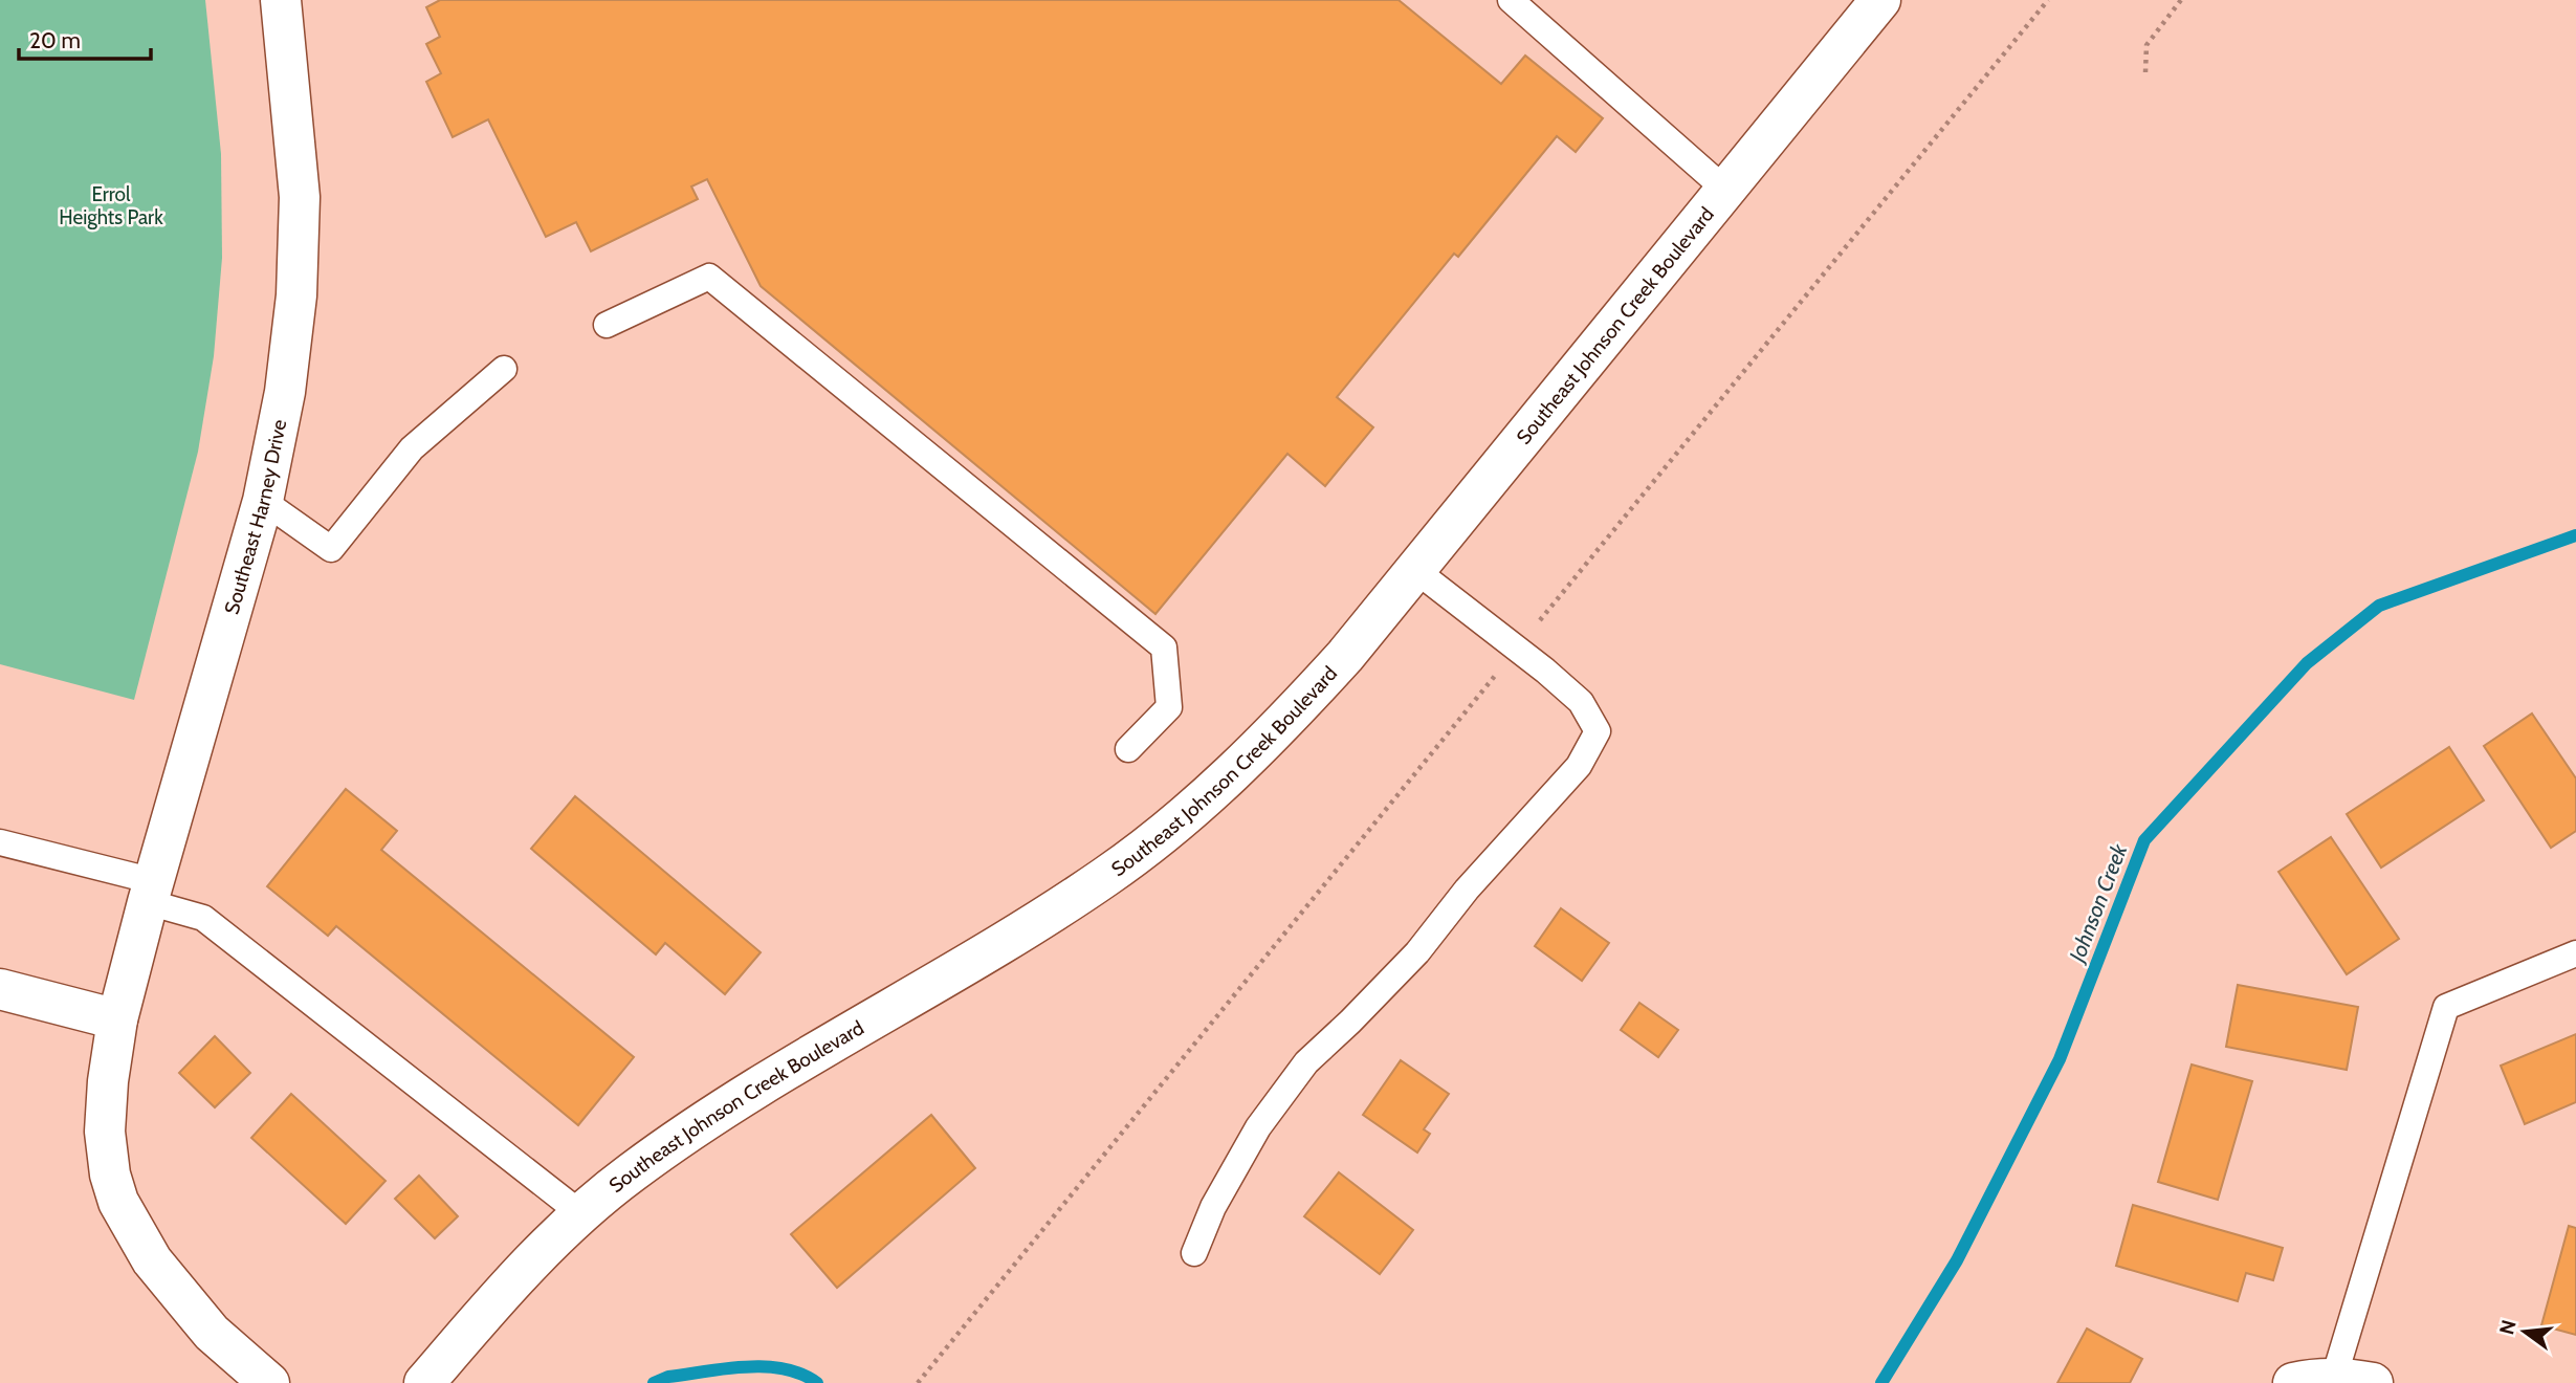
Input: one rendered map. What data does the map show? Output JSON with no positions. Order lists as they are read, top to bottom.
{
  "streets": {
    "main road": ["Southeast Johnson Creek Boulevard", "Southeast Harney Drive"]
  },
  "water": ["Johnson Creek"],
  "parks": ["Errol Heights Park"],
  "scale_bar": "20 m",
  "north": "left"
}
